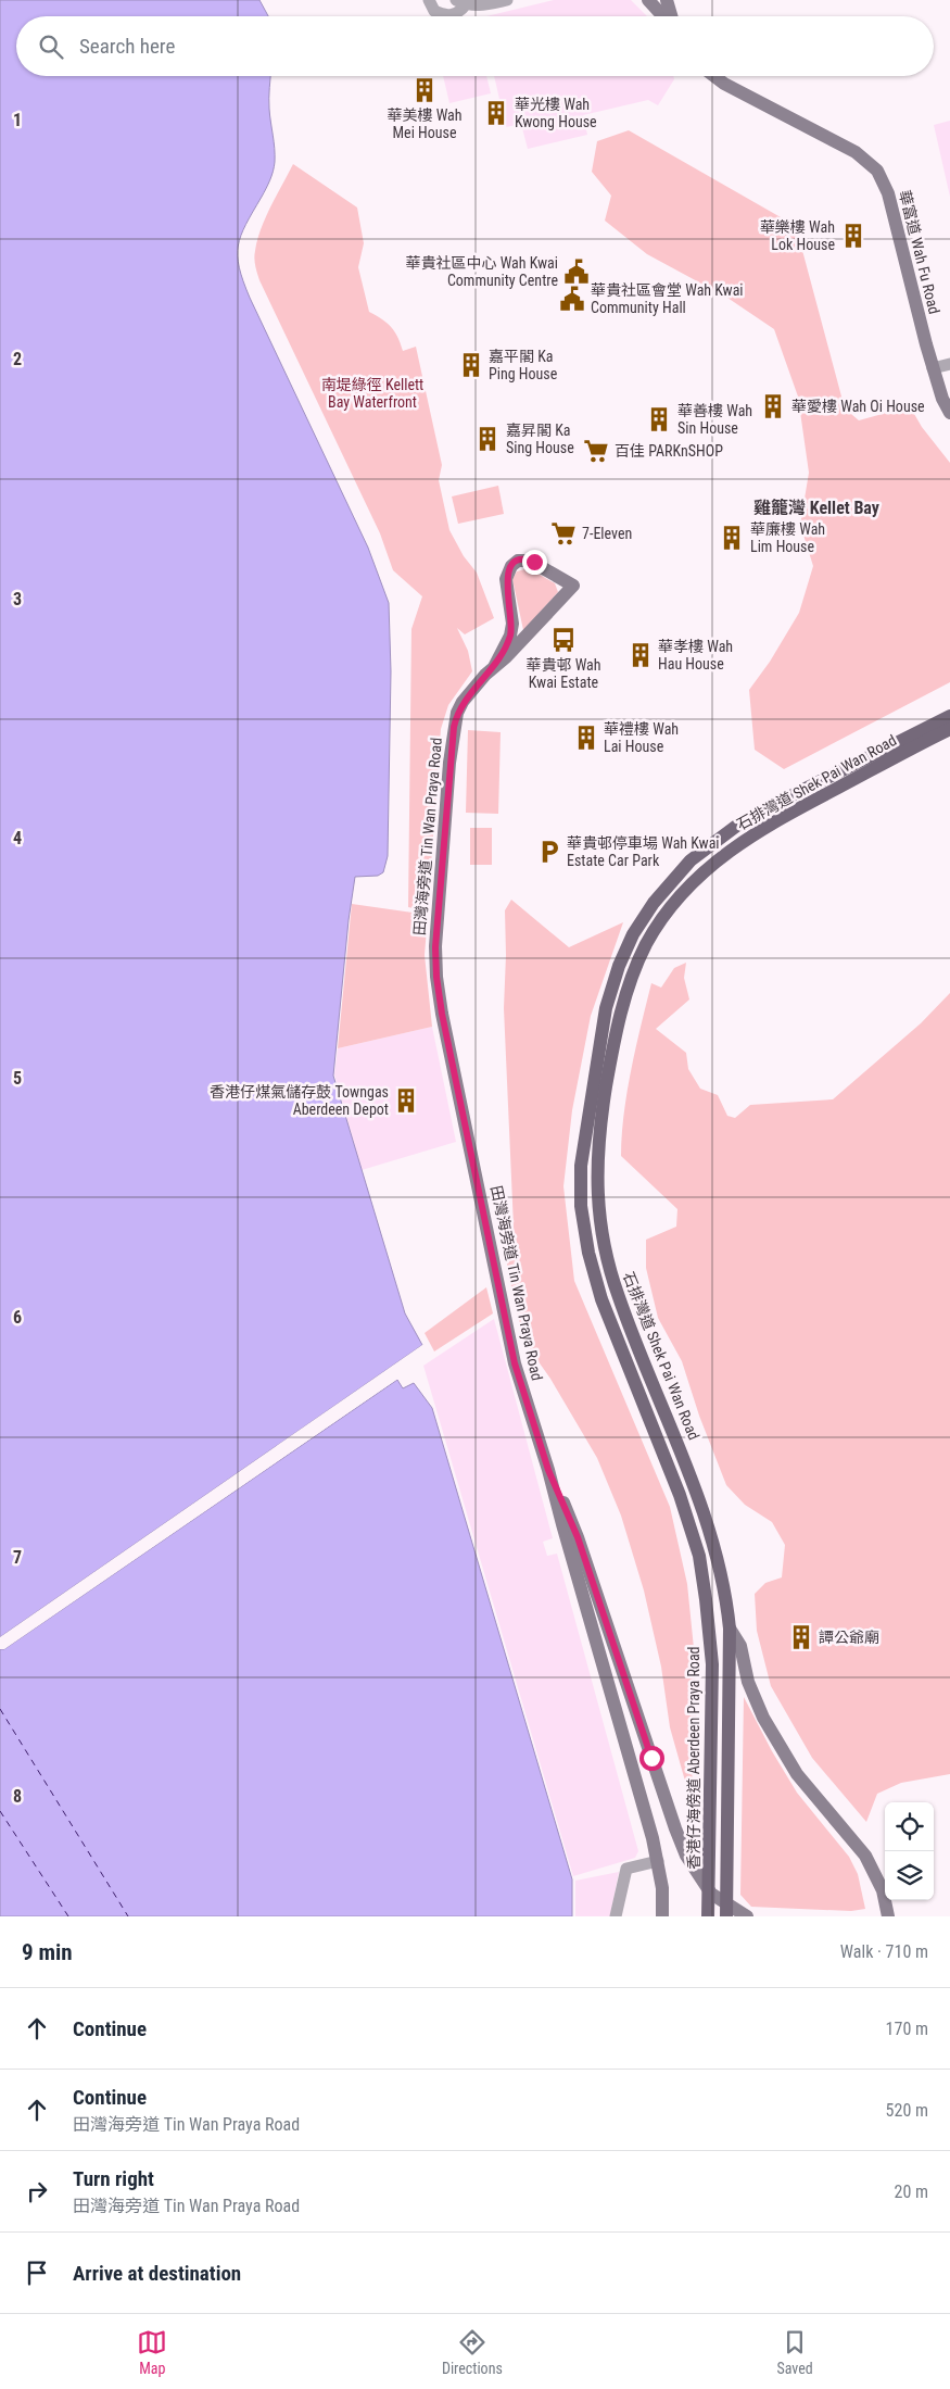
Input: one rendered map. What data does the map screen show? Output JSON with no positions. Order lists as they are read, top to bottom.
{
  "streets": {
    "main road": ["石排灣道 Shek Pai Wan Road", "香港仔海傍道 Aberdeen Praya Road"],
    "street": ["華富道 Wah Fu Road", "田灣海旁道 Tin Wan Praya Road"]
  },
  "crossings": [
    ["石排灣道 Shek Pai Wan Road", "香港仔海傍道 Aberdeen Praya Road"]
  ],
  "districts": ["雞籠灣 Kellet Bay"],
  "parks": ["南堤綠徑 Kellett Bay Waterfront"],
  "places": {
    "building": [
      "華美樓 Wah Mei House",
      "華光樓 Wah Kwong House",
      "華樂樓 Wah Lok House",
      "嘉平閣 Ka Ping House",
      "華愛樓 Wah Oi House",
      "華善樓 Wah Sin House",
      "嘉昇閣 Ka Sing House",
      "華廉樓 Wah Lim House",
      "華孝樓 Wah Hau House",
      "華禮樓 Wah Lai House",
      "香港仔煤氣儲存鼓 Towngas Aberdeen Depot",
      "譚公爺廟"
    ],
    "public building": ["華貴社區中心 Wah Kwai Community Centre", "華貴社區會堂 Wah Kwai Community Hall"],
    "supermarket": ["百佳 PARKnSHOP", "7-Eleven"],
    "bus stop": ["華貴邨 Wah Kwai Estate"],
    "parking": ["華貴邨停車場 Wah Kwai Estate Car Park"]
  },
  "page": {
    "search": "Search here",
    "heading": ["9 min", "Walk · 710 m"],
    "list": [
      ["Continue", "170 m"],
      ["Continue", "田灣海旁道 Tin Wan Praya Road", "520 m"],
      ["Turn right", "田灣海旁道 Tin Wan Praya Road", "20 m"],
      "Arrive at destination"
    ],
    "nav": ["Map", "Directions", "Saved"]
  },
  "grid": {
    "rows": [
      "1",
      "2",
      "3",
      "4",
      "5",
      "6",
      "7",
      "8"
    ]
  }
}
